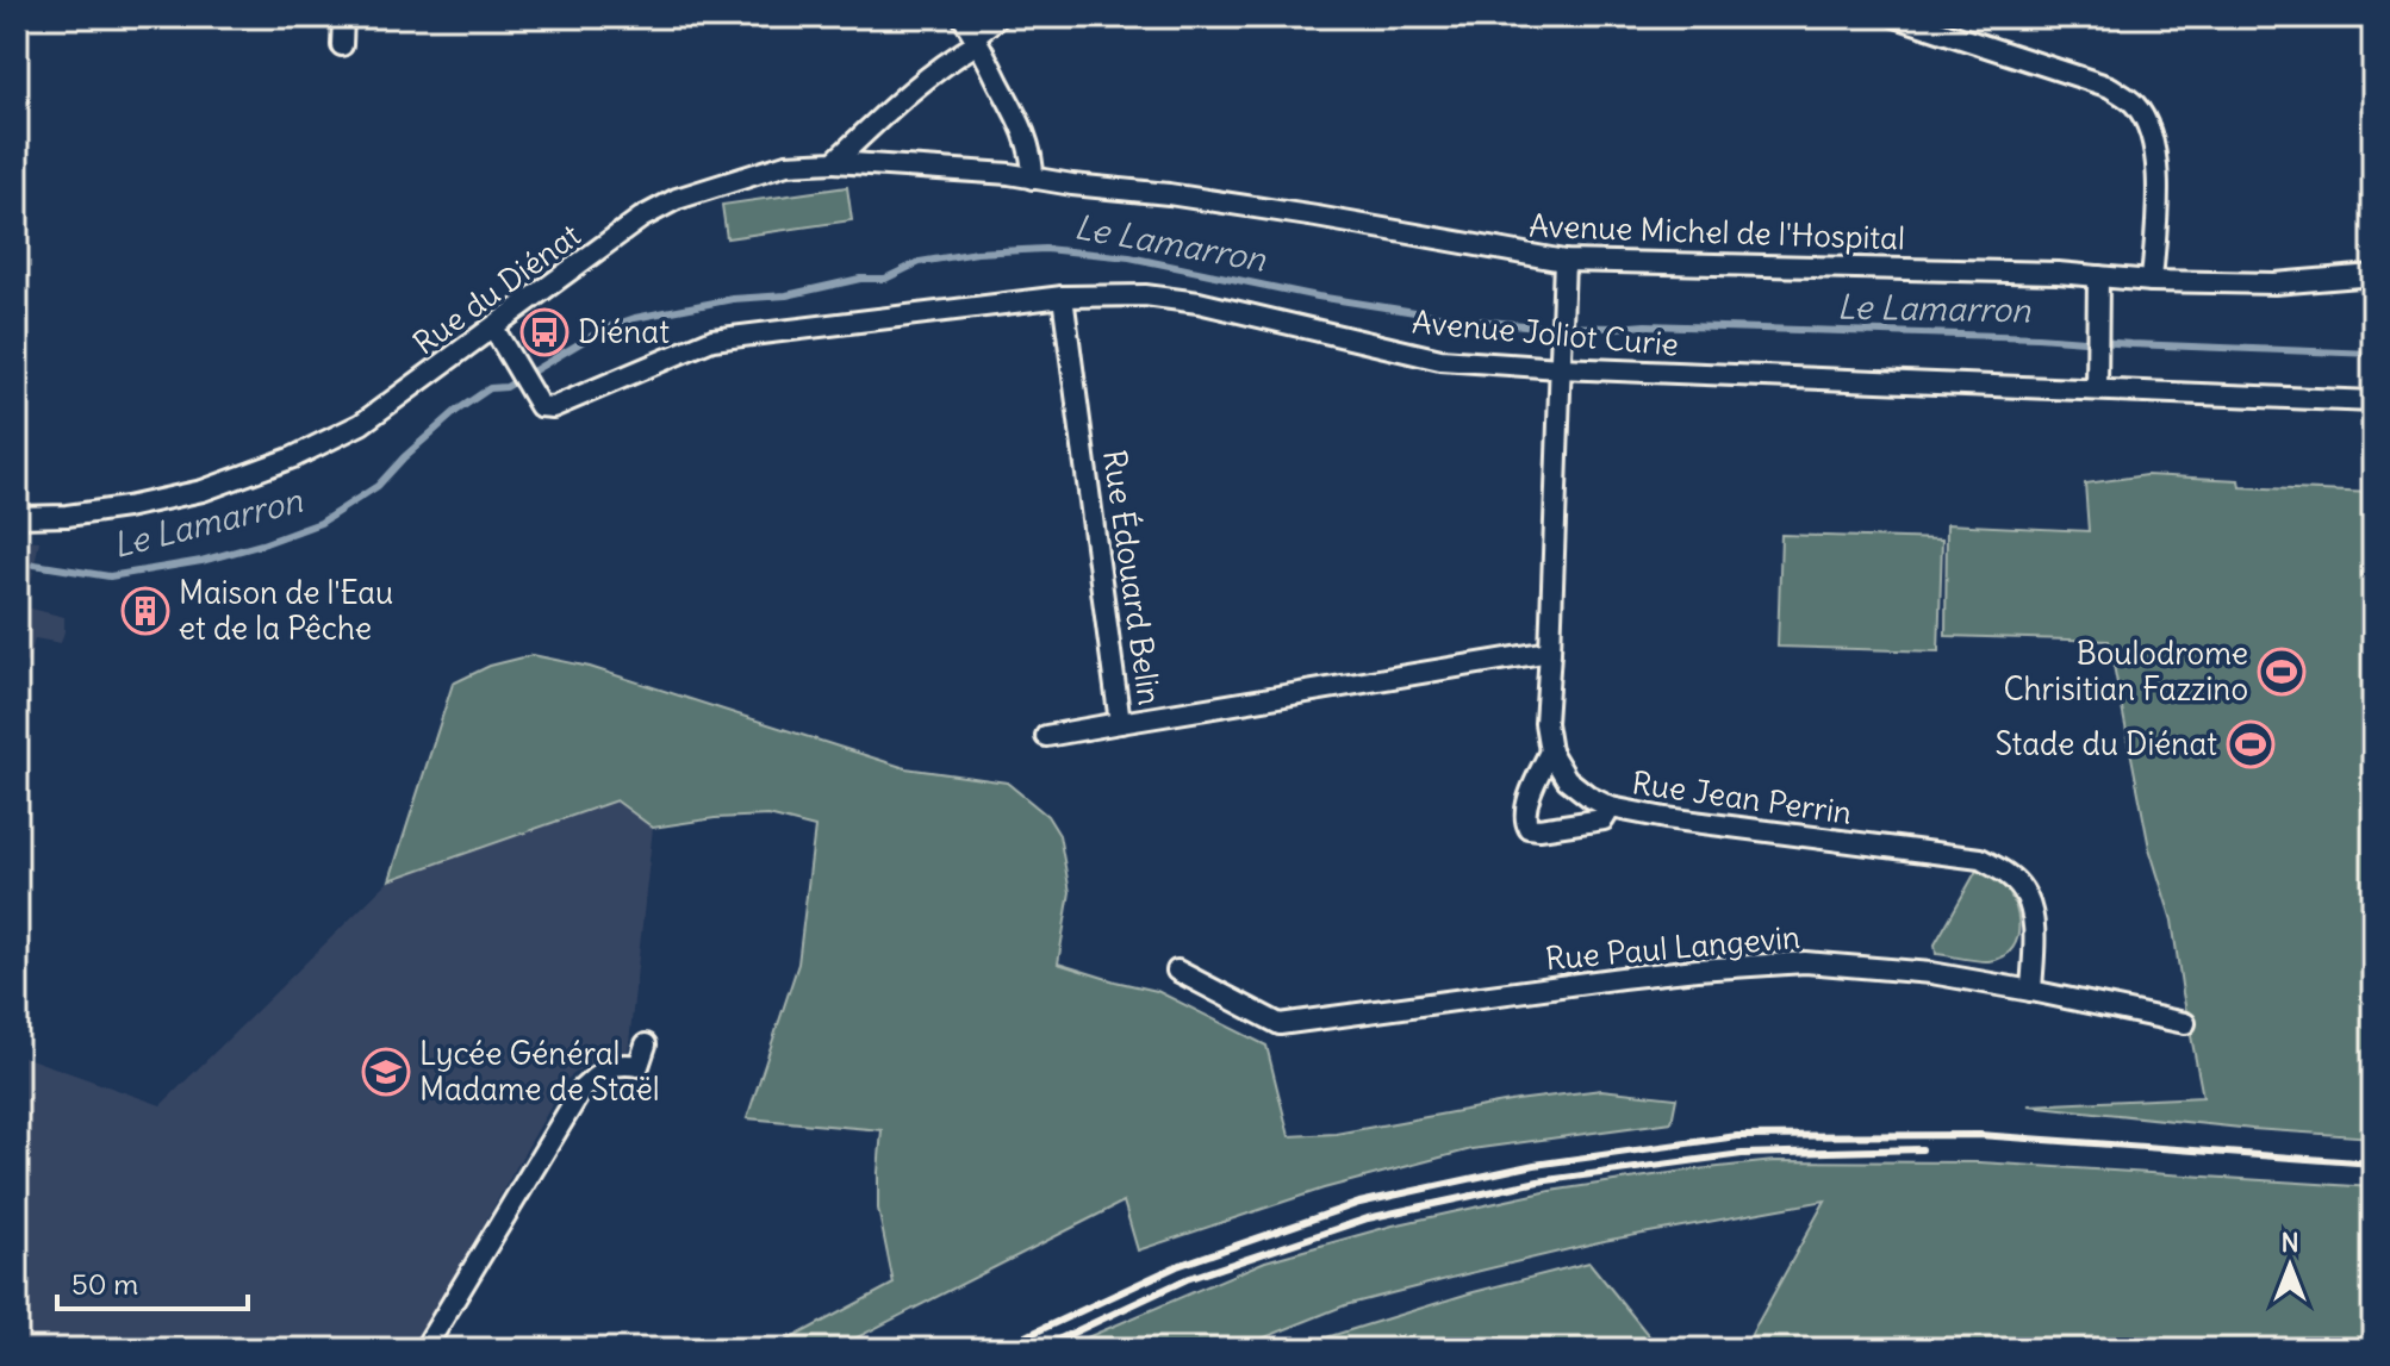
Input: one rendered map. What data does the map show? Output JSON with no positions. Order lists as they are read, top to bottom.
{
  "streets": {
    "street": [
      "Avenue Michel de l'Hospital",
      "Rue du Diénat",
      "Avenue Joliot Curie",
      "Rue Édouard Belin",
      "Rue Jean Perrin",
      "Rue Paul Langevin"
    ]
  },
  "crossings": [
    ["Avenue Michel de l'Hospital", "Rue du Diénat"],
    ["Rue du Diénat", "Avenue Joliot Curie"],
    ["Avenue Joliot Curie", "Rue Édouard Belin"],
    ["Rue Jean Perrin", "Rue Paul Langevin"]
  ],
  "water": ["Le Lamarron"],
  "places": {
    "bus stop": ["Diénat"],
    "building": ["Maison de l'Eau et de la Pêche"],
    "sports": ["Boulodrome Chrisitian Fazzino", "Stade du Diénat"],
    "school or university": ["Lycée Général Madame de Staël"]
  },
  "scale_bar": "50 m",
  "north": "top"
}
